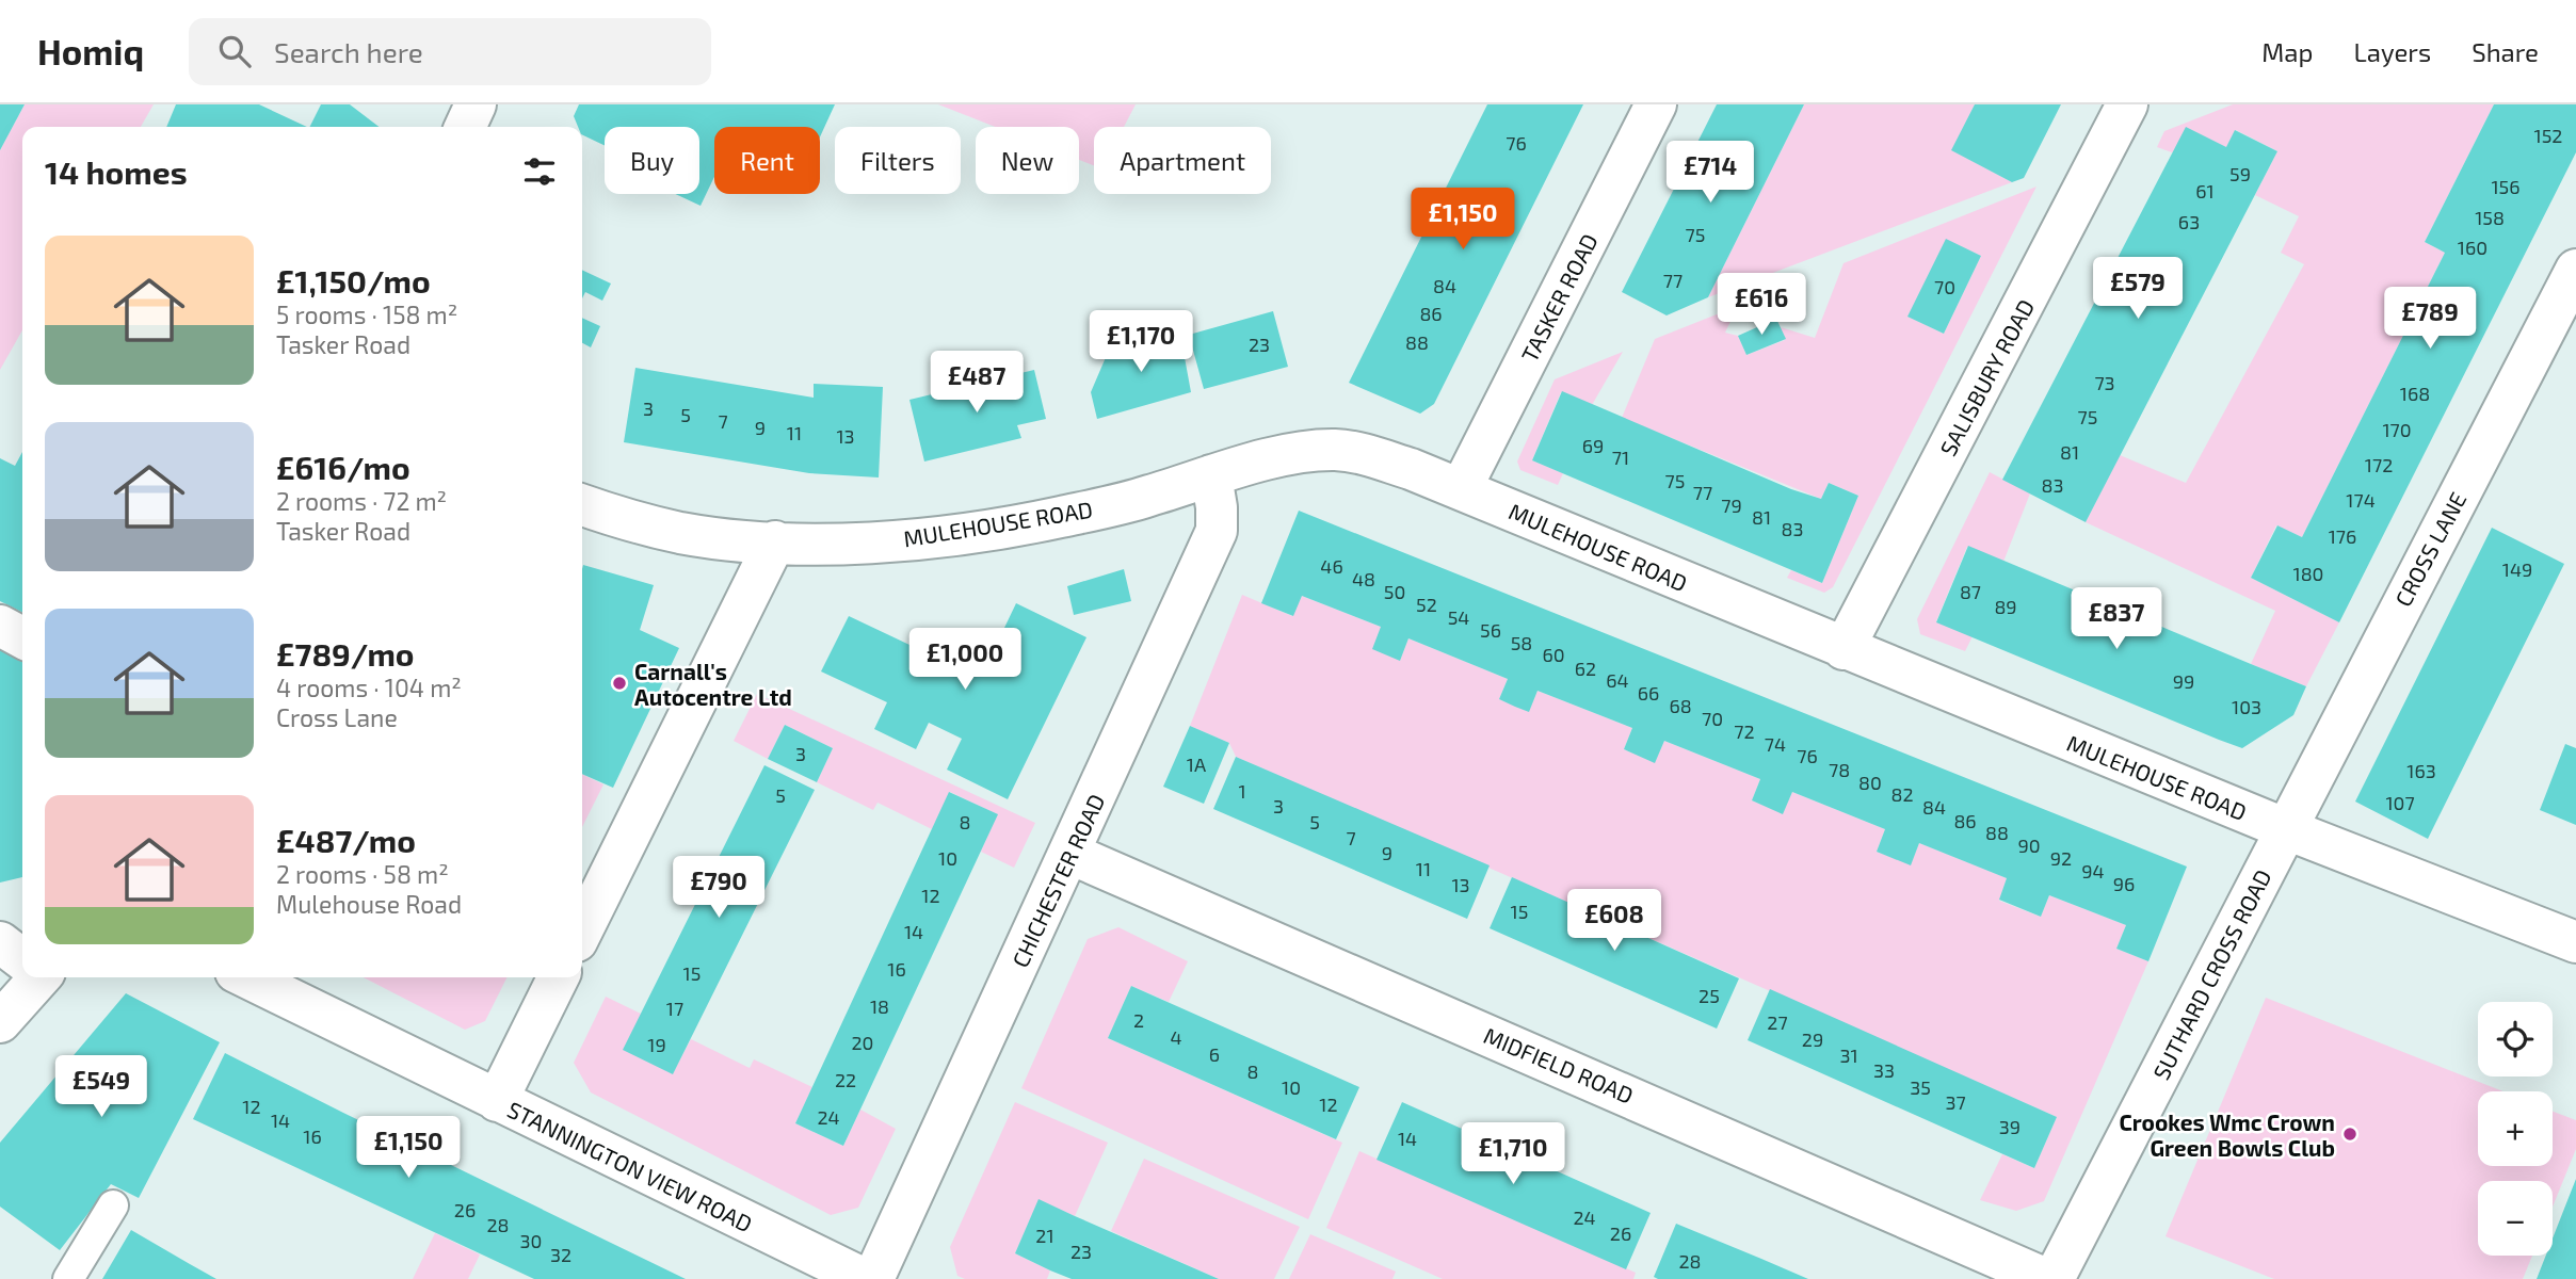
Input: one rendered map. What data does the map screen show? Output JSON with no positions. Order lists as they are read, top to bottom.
{
  "streets": {
    "street": [
      "TASKER ROAD",
      "SALISBURY ROAD",
      "MULEHOUSE ROAD",
      "CROSS LANE",
      "CHICHESTER ROAD",
      "SUTHARD CROSS ROAD",
      "MIDFIELD ROAD",
      "STANNINGTON VIEW ROAD"
    ]
  },
  "crossings": [
    ["TASKER ROAD", "MULEHOUSE ROAD"],
    ["SALISBURY ROAD", "MULEHOUSE ROAD"],
    ["MULEHOUSE ROAD", "CROSS LANE"],
    ["MULEHOUSE ROAD", "CHICHESTER ROAD"],
    ["MULEHOUSE ROAD", "SUTHARD CROSS ROAD"],
    ["CROSS LANE", "SUTHARD CROSS ROAD"],
    ["CHICHESTER ROAD", "MIDFIELD ROAD"]
  ],
  "places": ["Carnall's Autocentre Ltd", "Crookes Wmc Crown Green Bowls Club"],
  "house_numbers": [
    "152",
    "76",
    "59",
    "156",
    "61",
    "158",
    "63",
    "75",
    "160",
    "77",
    "84",
    "70",
    "86",
    "88",
    "23",
    "73",
    "168",
    "3",
    "5",
    "75",
    "7",
    "9",
    "170",
    "11",
    "13",
    "69",
    "81",
    "71",
    "172",
    "75",
    "83",
    "77",
    "174",
    "79",
    "81",
    "83",
    "176",
    "46",
    "149",
    "180",
    "48",
    "50",
    "87",
    "52",
    "89",
    "54",
    "56",
    "58",
    "60",
    "62",
    "64",
    "99",
    "66",
    "68",
    "103",
    "70",
    "72",
    "74",
    "3",
    "76",
    "1A",
    "78",
    "163",
    "80",
    "1",
    "82",
    "5",
    "107",
    "3",
    "84",
    "86",
    "8",
    "5",
    "88",
    "7",
    "90",
    "9",
    "10",
    "92",
    "11",
    "94",
    "96",
    "13",
    "12",
    "15",
    "14",
    "16",
    "15",
    "25",
    "18",
    "17",
    "2",
    "27",
    "4",
    "29",
    "20",
    "19",
    "6",
    "31",
    "33",
    "8",
    "22",
    "10",
    "35",
    "37",
    "12",
    "12",
    "24",
    "14",
    "39",
    "16",
    "14",
    "26",
    "24",
    "28",
    "26",
    "21",
    "30",
    "23",
    "32",
    "28"
  ],
  "page": {
    "header": "Homiq",
    "search": "Search here",
    "nav": ["Map", "Layers", "Share"],
    "chip": [
      "Buy",
      "Rent",
      "Filters",
      "New",
      "Apartment"
    ],
    "heading": "14 homes",
    "price": [
      "£714",
      "£1,150",
      "£579",
      "£616",
      "£789",
      "£1,170",
      "£487",
      "£837",
      "£1,000",
      "£790",
      "£608",
      "£549",
      "£1,150",
      "£1,710"
    ],
    "list": [
      {
        "name": "£1,150/mo",
        "note": "5 rooms · 158 m² · Tasker Road"
      },
      {
        "name": "£616/mo",
        "note": "2 rooms · 72 m² · Tasker Road"
      },
      {
        "name": "£789/mo",
        "note": "4 rooms · 104 m² · Cross Lane"
      },
      {
        "name": "£487/mo",
        "note": "2 rooms · 58 m² · Mulehouse Road"
      }
    ],
    "map_buttons": ["+", "−"]
  }
}
